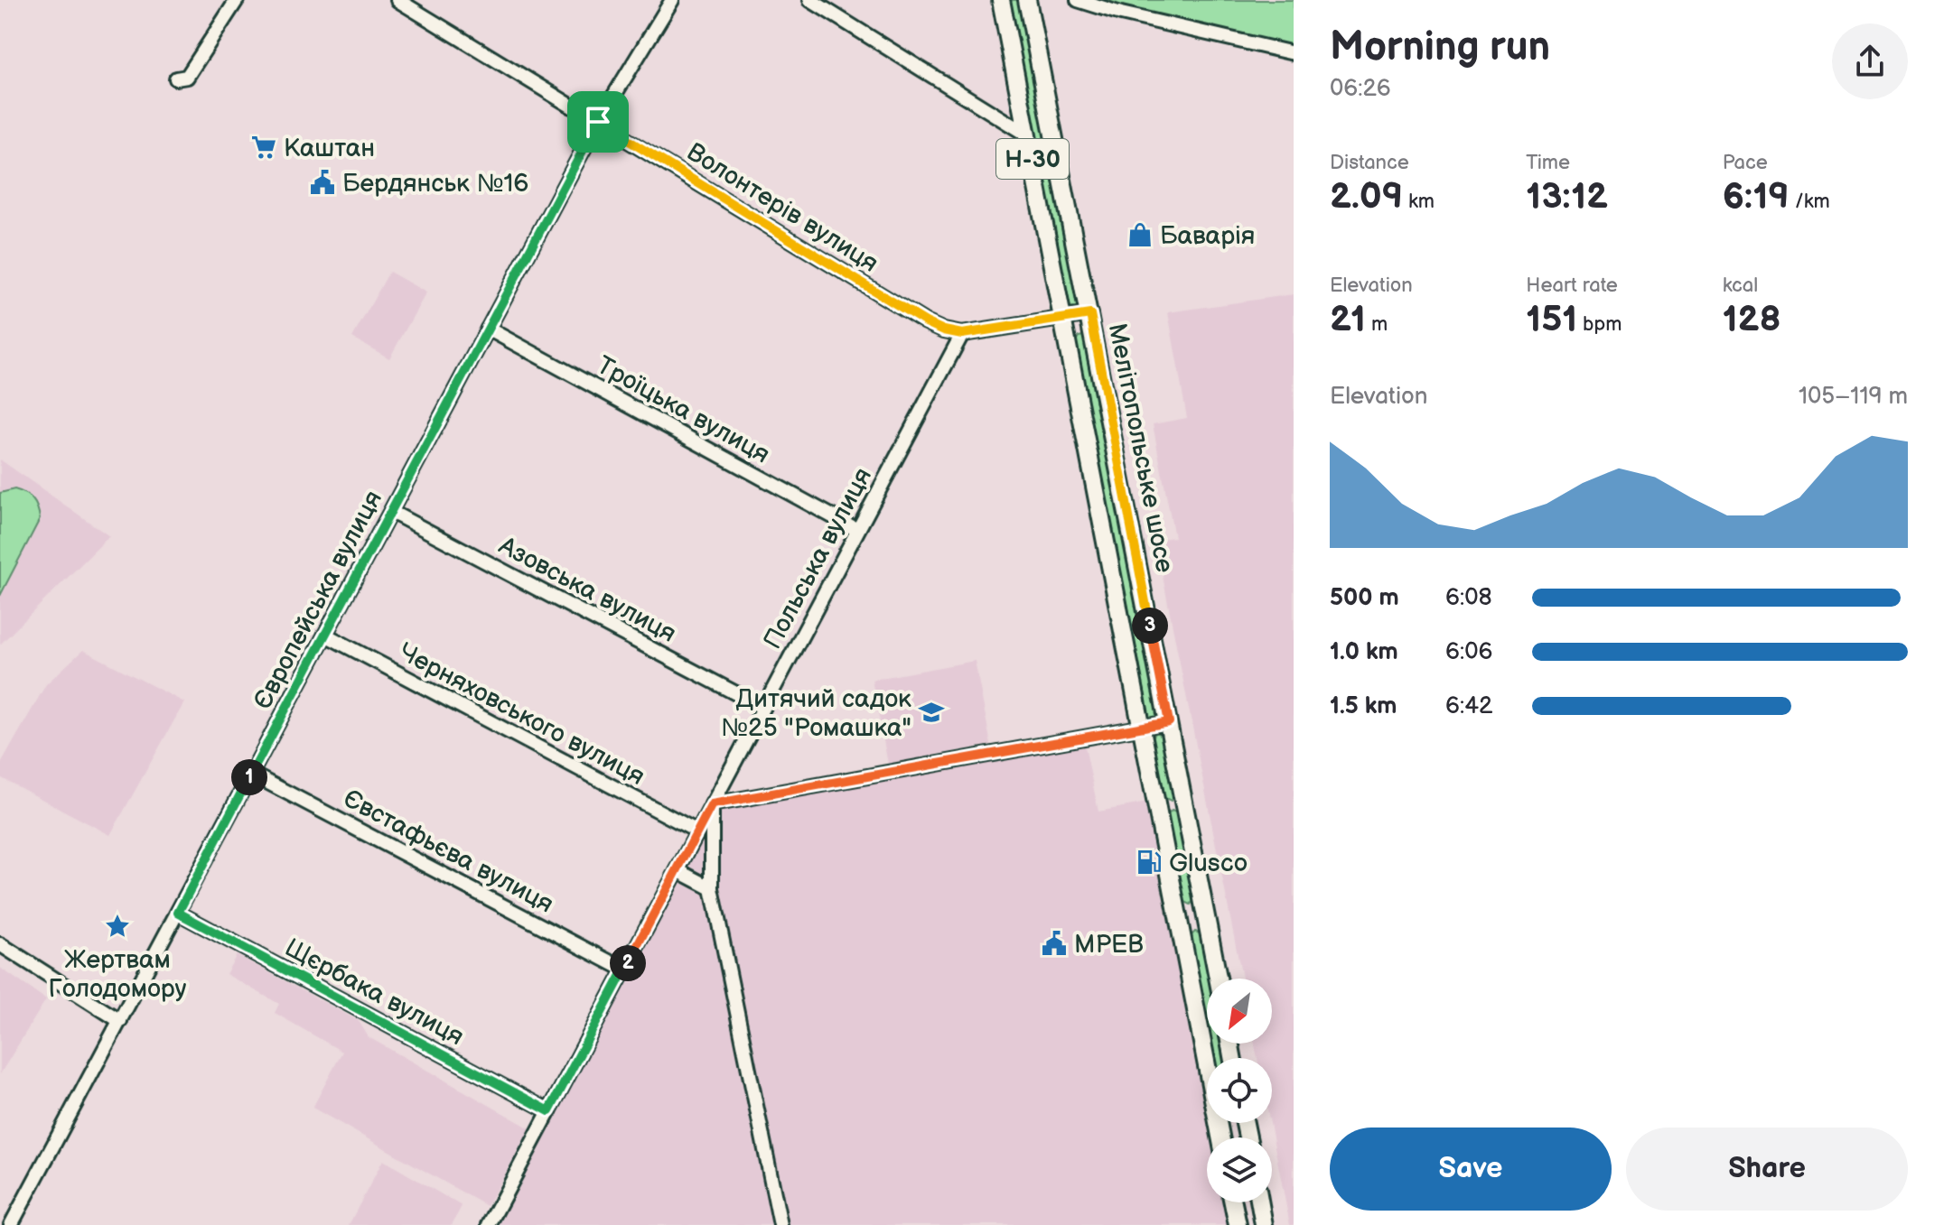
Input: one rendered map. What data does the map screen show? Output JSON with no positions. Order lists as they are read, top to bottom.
{
  "streets": {
    "main road": ["Н-30", "Мелітопольське шосе"],
    "street": [
      "Волонтерів вулиця",
      "Троїцька вулиця",
      "Польська вулиця",
      "Азовська вулиця",
      "Європейська вулиця",
      "Черняховського вулиця",
      "Євстафьєва вулиця",
      "Щєрбака вулиця"
    ]
  },
  "crossings": [
    ["Волонтерів вулиця", "Мелітопольське шосе"],
    ["Волонтерів вулиця", "Польська вулиця"],
    ["Волонтерів вулиця", "Європейська вулиця"],
    ["Троїцька вулиця", "Польська вулиця"],
    ["Троїцька вулиця", "Європейська вулиця"],
    ["Польська вулиця", "Азовська вулиця"],
    ["Польська вулиця", "Черняховського вулиця"],
    ["Польська вулиця", "Євстафьєва вулиця"],
    ["Польська вулиця", "Щєрбака вулиця"],
    ["Азовська вулиця", "Європейська вулиця"],
    ["Європейська вулиця", "Черняховського вулиця"],
    ["Європейська вулиця", "Євстафьєва вулиця"],
    ["Європейська вулиця", "Щєрбака вулиця"]
  ],
  "places": {
    "supermarket": ["Каштан"],
    "public building": ["Бердянськ №16", "МРЕВ"],
    "shop": ["Баварія"],
    "school or university": ["Дитячий садок №25 \"Ромашка\""],
    "fuel station": ["Glusco"],
    "place": ["Жертвам Голодомору"]
  },
  "north": "bottom left",
  "page": {
    "heading": ["Morning run", "06:26"],
    "stats": [
      ["Distance", "2.09 km"],
      ["Time", "13:12"],
      ["Pace", "6:19 /km"],
      ["Elevation", "21 m"],
      ["Heart rate", "151 bpm"],
      ["kcal", "128"]
    ],
    "chart": ["Elevation", "105–119 m"],
    "list": [
      {
        "name": "500 m",
        "note": "6:08"
      },
      {
        "name": "1.0 km",
        "note": "6:06"
      },
      {
        "name": "1.5 km",
        "note": "6:42"
      }
    ],
    "pins": ["3", "1", "2"],
    "buttons": ["Save", "Share"]
  }
}
